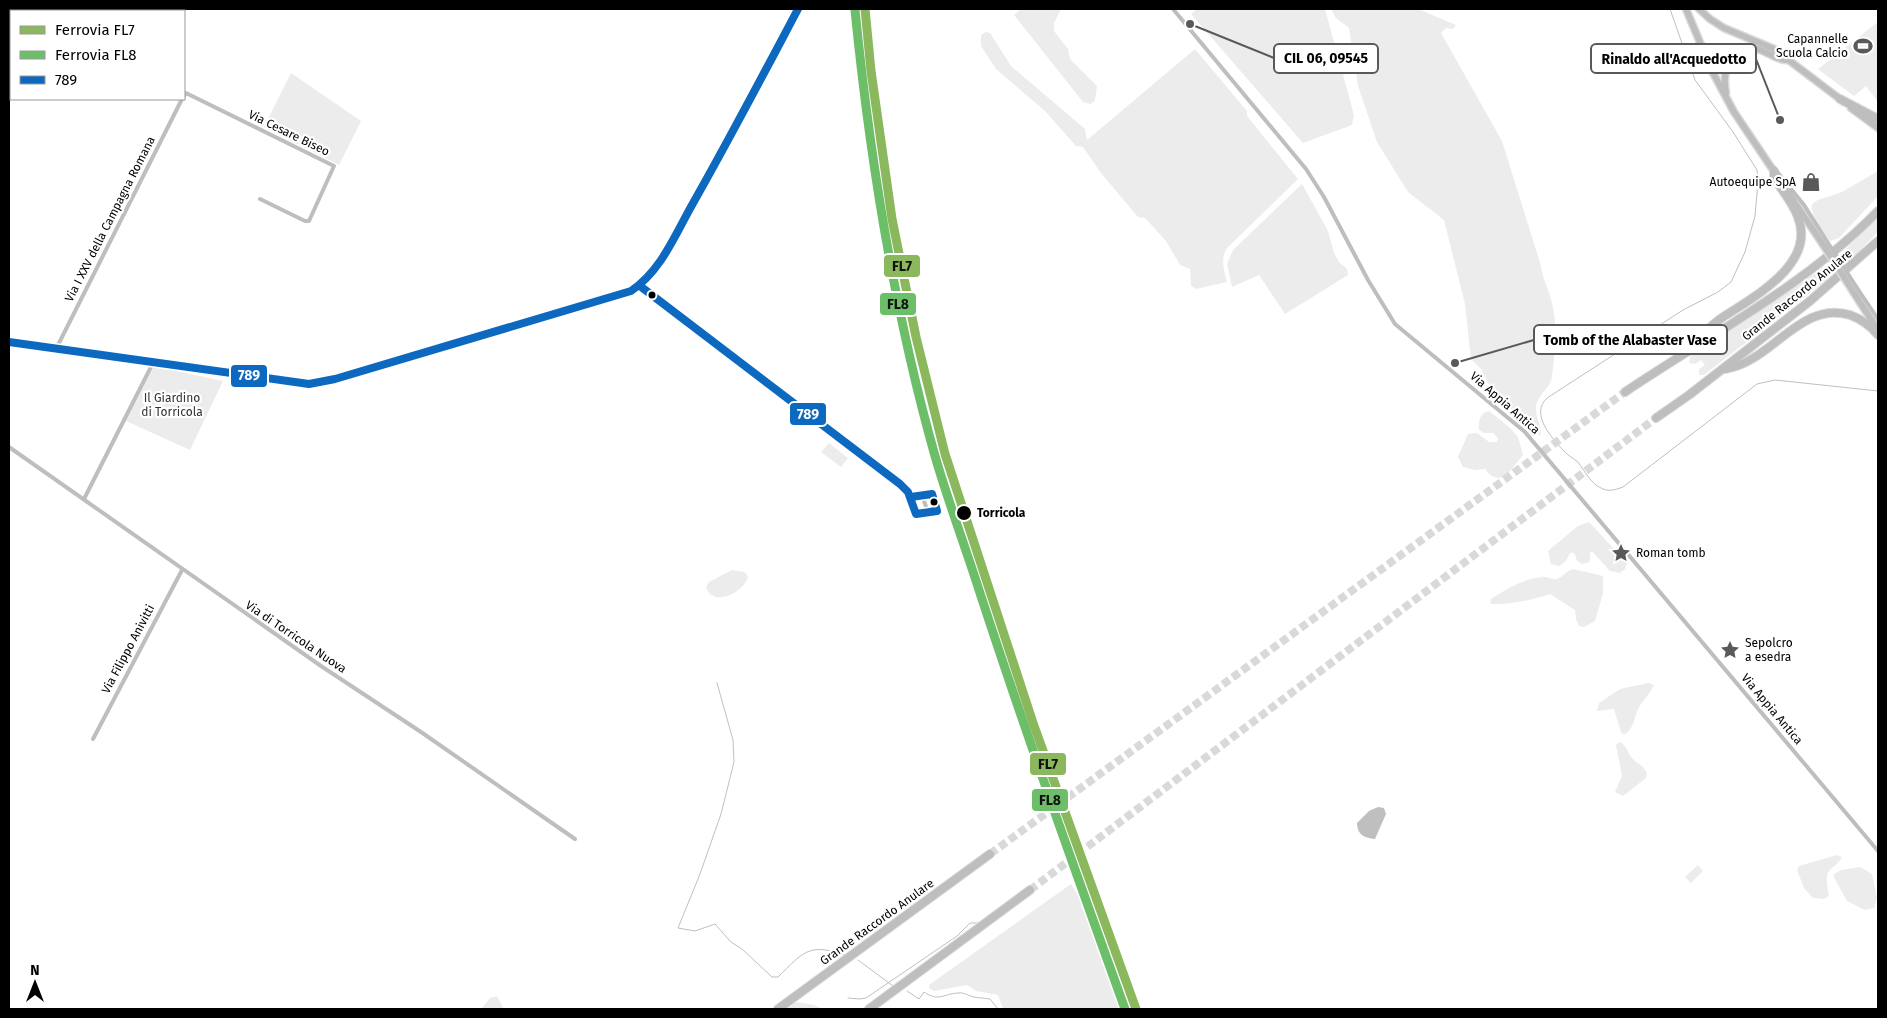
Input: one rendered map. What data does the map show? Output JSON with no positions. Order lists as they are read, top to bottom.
{
  "streets": {
    "highway": ["Grande Raccordo Anulare"],
    "street": [
      "Via Cesare Biseo",
      "Via I XXV della Campagna Romana",
      "Via Appia Antica",
      "Via di Torricola Nuova",
      "Via Filippo Anivitti"
    ]
  },
  "crossings": [
    ["Via di Torricola Nuova", "Via Filippo Anivitti"]
  ],
  "parks": ["Il Giardino di Torricola"],
  "places": {
    "other": [
      "CIL 06, 09545",
      "Rinaldo all'Acquedotto",
      "Tomb of the Alabaster Vase",
      "Torricola"
    ],
    "sports": ["Capannelle Scuola Calcio"],
    "shop": ["Autoequipe SpA"],
    "place": ["Roman tomb", "Sepolcro a esedra"]
  },
  "lines": ["rail line FL7", "transit line 789", "rail line FL8"],
  "legend": ["Ferrovia FL7", "Ferrovia FL8", "789"],
  "north": "top"
}
